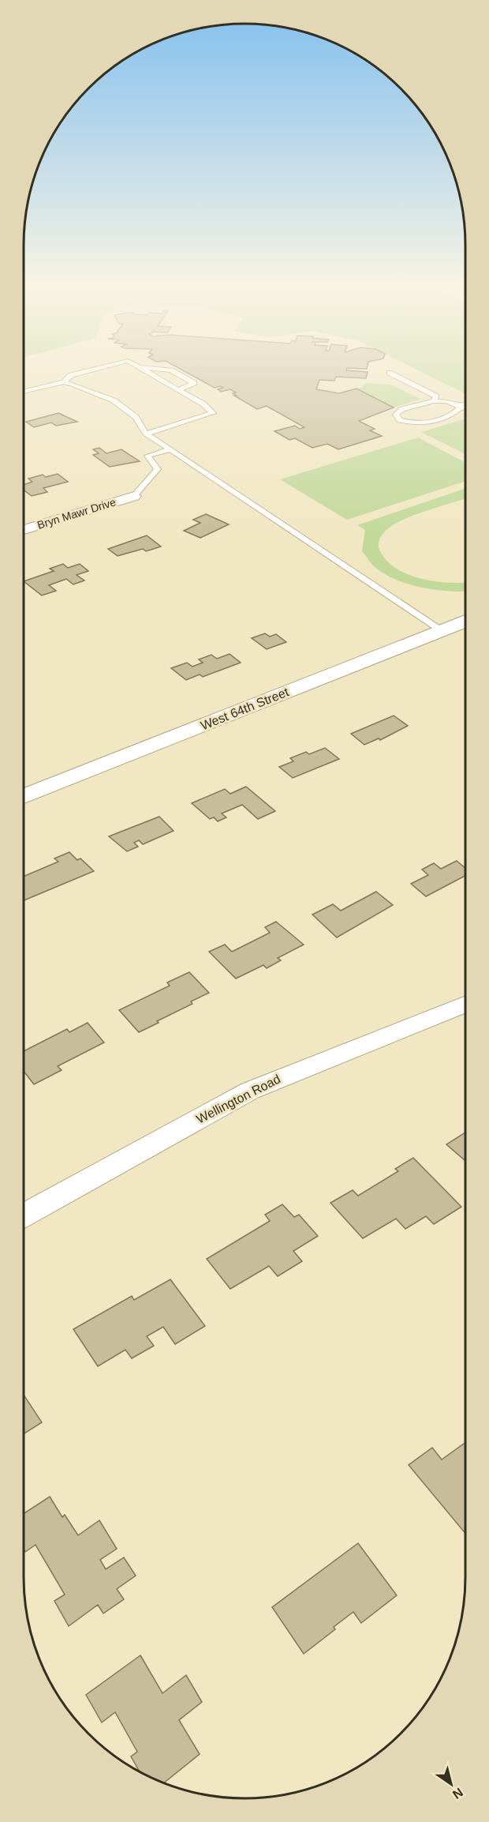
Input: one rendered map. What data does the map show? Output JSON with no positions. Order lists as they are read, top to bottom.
{
  "streets": {
    "street": ["Bryn Mawr Drive", "West 64th Street", "Wellington Road"]
  },
  "north": "bottom right"
}
